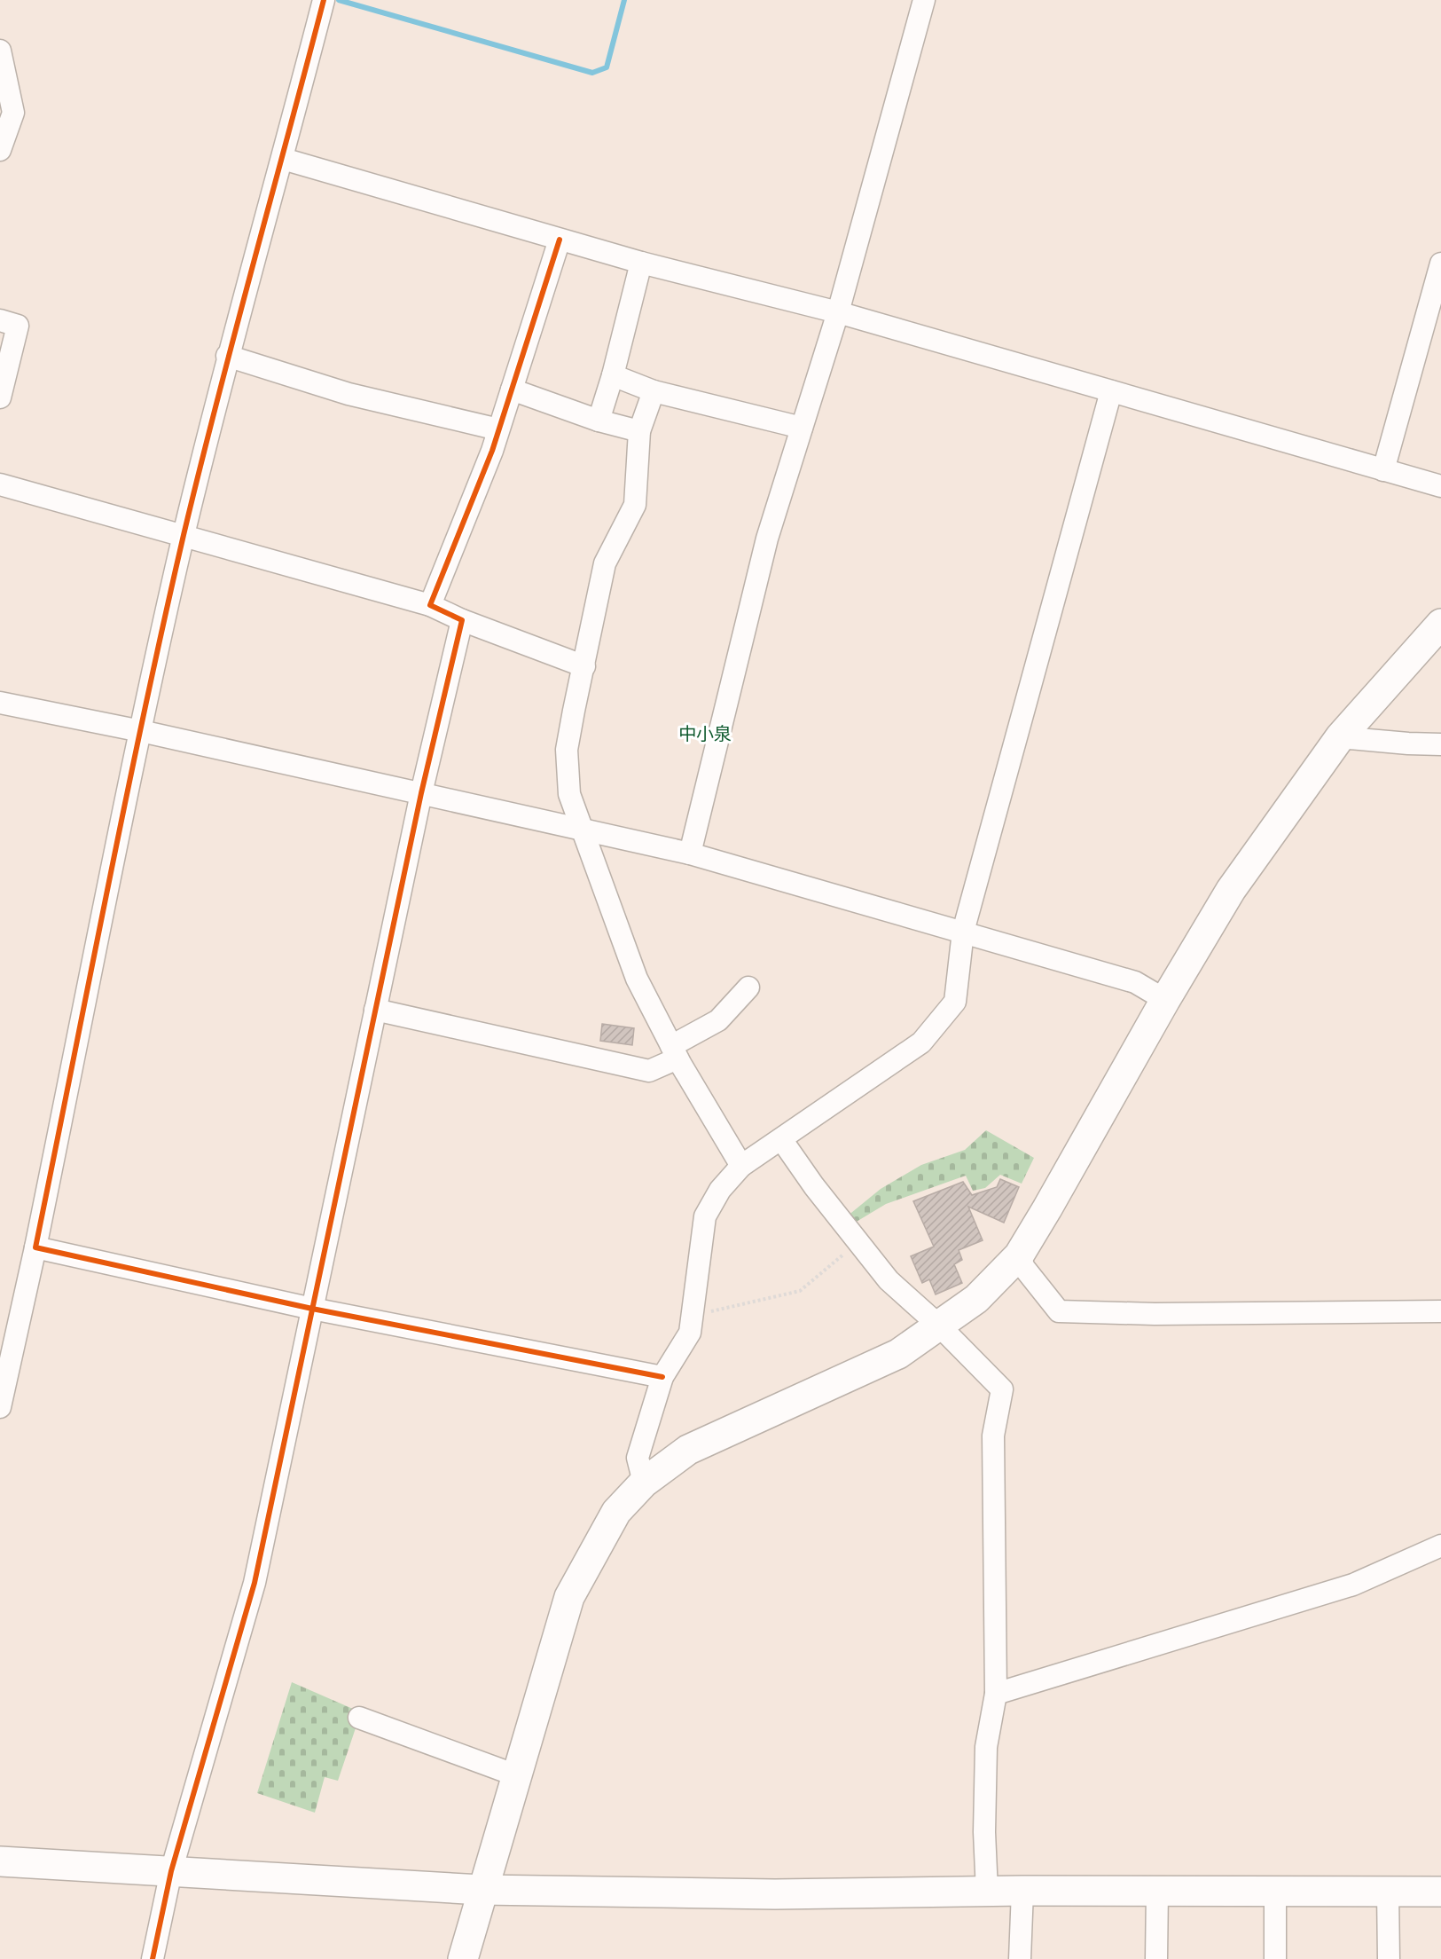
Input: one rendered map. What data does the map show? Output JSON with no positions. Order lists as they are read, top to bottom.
{
  "districts": ["中小泉"]
}
